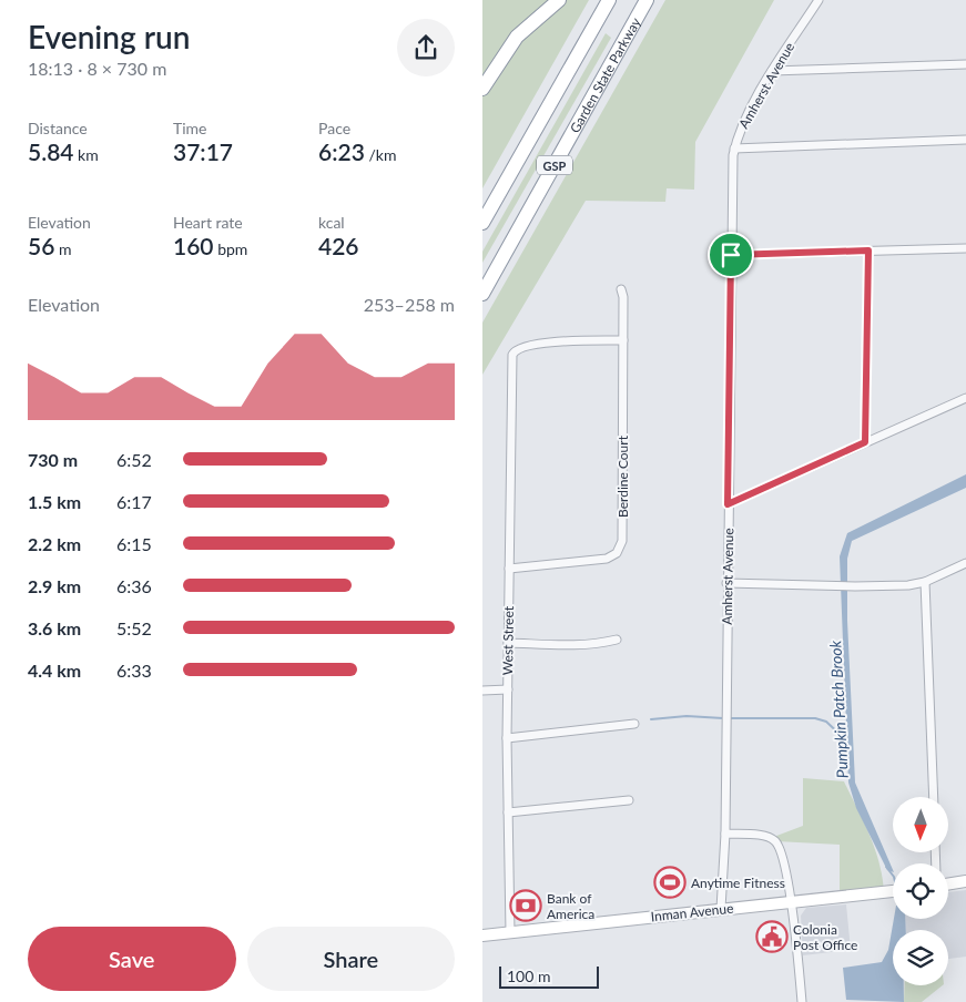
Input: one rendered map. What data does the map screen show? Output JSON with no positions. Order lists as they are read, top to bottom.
{
  "streets": {
    "highway": ["Garden State Parkway", "GSP"],
    "main road": ["Inman Avenue"],
    "street": ["Amherst Avenue", "Berdine Court", "West Street"]
  },
  "crossings": [
    ["Amherst Avenue", "Inman Avenue"],
    ["Berdine Court", "West Street"],
    ["West Street", "Inman Avenue"]
  ],
  "water": ["Pumpkin Patch Brook"],
  "places": {
    "sports": ["Anytime Fitness"],
    "bank": ["Bank of America"],
    "public building": ["Colonia Post Office"]
  },
  "scale_bar": "100 m",
  "north": "bottom",
  "page": {
    "heading": ["Evening run", "18:13 · 8 × 730 m"],
    "stats": [
      ["Distance", "5.84 km"],
      ["Time", "37:17"],
      ["Pace", "6:23 /km"],
      ["Elevation", "56 m"],
      ["Heart rate", "160 bpm"],
      ["kcal", "426"]
    ],
    "chart": ["Elevation", "253–258 m"],
    "list": [
      {
        "name": "730 m",
        "note": "6:52"
      },
      {
        "name": "1.5 km",
        "note": "6:17"
      },
      {
        "name": "2.2 km",
        "note": "6:15"
      },
      {
        "name": "2.9 km",
        "note": "6:36"
      },
      {
        "name": "3.6 km",
        "note": "5:52"
      },
      {
        "name": "4.4 km",
        "note": "6:33"
      }
    ],
    "buttons": ["Save", "Share"],
    "scale": "100 m"
  }
}
